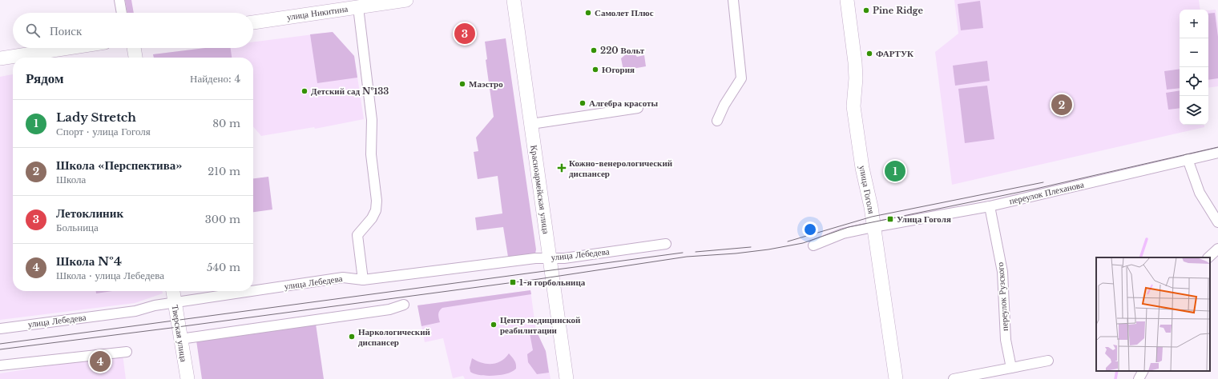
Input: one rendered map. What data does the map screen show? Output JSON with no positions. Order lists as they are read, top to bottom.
{
  "streets": {
    "street": [
      "улица Никитина",
      "Красноармейская улица",
      "улица Гоголя",
      "переулок Плеханова",
      "улица Лебедева",
      "переулок Рузского",
      "Тверская улица"
    ]
  },
  "crossings": [
    ["Красноармейская улица", "улица Лебедева"],
    ["улица Гоголя", "переулок Плеханова"],
    ["переулок Плеханова", "переулок Рузского"],
    ["улица Лебедева", "Тверская улица"]
  ],
  "places": {
    "other": [
      "Pine Ridge",
      "Самолет Плюс",
      "220 Вольт",
      "ФАРТУК",
      "Югория",
      "Маэстро",
      "Детский сад №133",
      "Алгебра красоты",
      "Центр медицинской реабилитации",
      "Наркологический диспансер"
    ],
    "health": ["Кожно-венерологический диспансер"],
    "transit": ["Улица Гоголя", "1-я горбольница"]
  },
  "page": {
    "map_buttons": ["+", "−"],
    "search": "Поиск",
    "pins": [
      "3",
      "2",
      "1",
      "4"
    ],
    "heading": ["Рядом", "Найдено: 4"],
    "list": [
      {
        "mark": "1",
        "name": "Lady Stretch",
        "note": "Спорт · улица Гоголя",
        "value": "80 m"
      },
      {
        "mark": "2",
        "name": "Школа «Перспектива»",
        "note": "Школа",
        "value": "210 m"
      },
      {
        "mark": "3",
        "name": "Летоклиник",
        "note": "Больница",
        "value": "300 m"
      },
      {
        "mark": "4",
        "name": "Школа №4",
        "note": "Школа · улица Лебедева",
        "value": "540 m"
      }
    ]
  }
}
